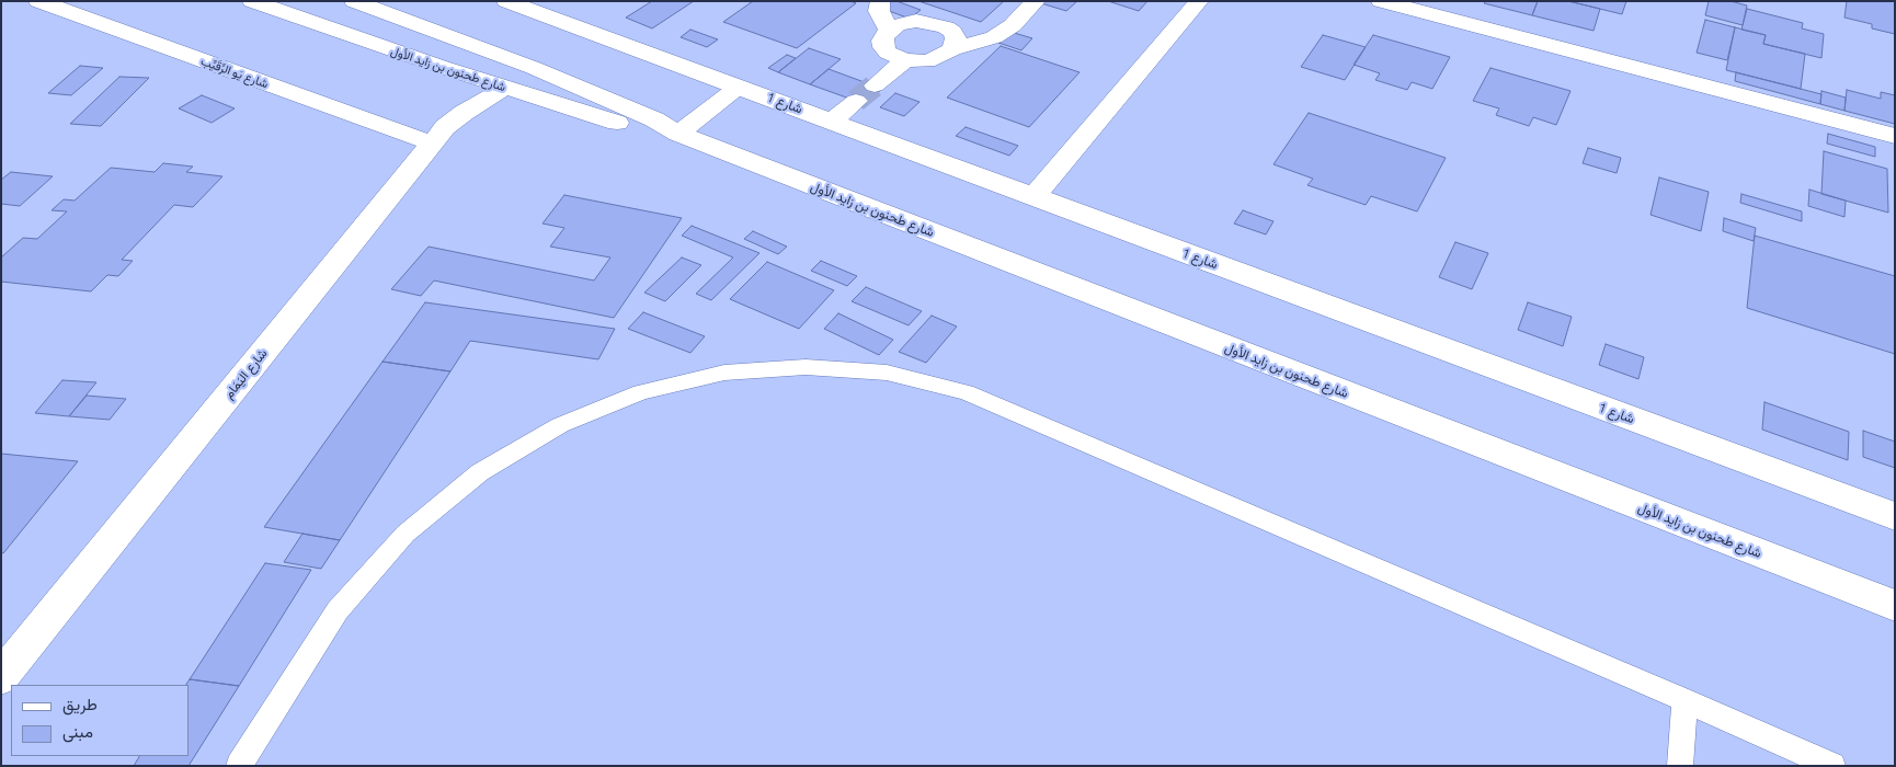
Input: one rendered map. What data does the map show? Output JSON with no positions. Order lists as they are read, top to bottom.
{
  "streets": {
    "street": [
      "شارع طحنون بن زايد الأول",
      "شارع يَو الرِّقَيِّب",
      "شارع 1",
      "شارع اليَمَام"
    ]
  },
  "crossings": [
    ["شارع طحنون بن زايد الأول", "شارع اليَمَام"],
    ["شارع يَو الرِّقَيِّب", "شارع اليَمَام"]
  ],
  "legend": ["طريق", "مبنى"]
}
